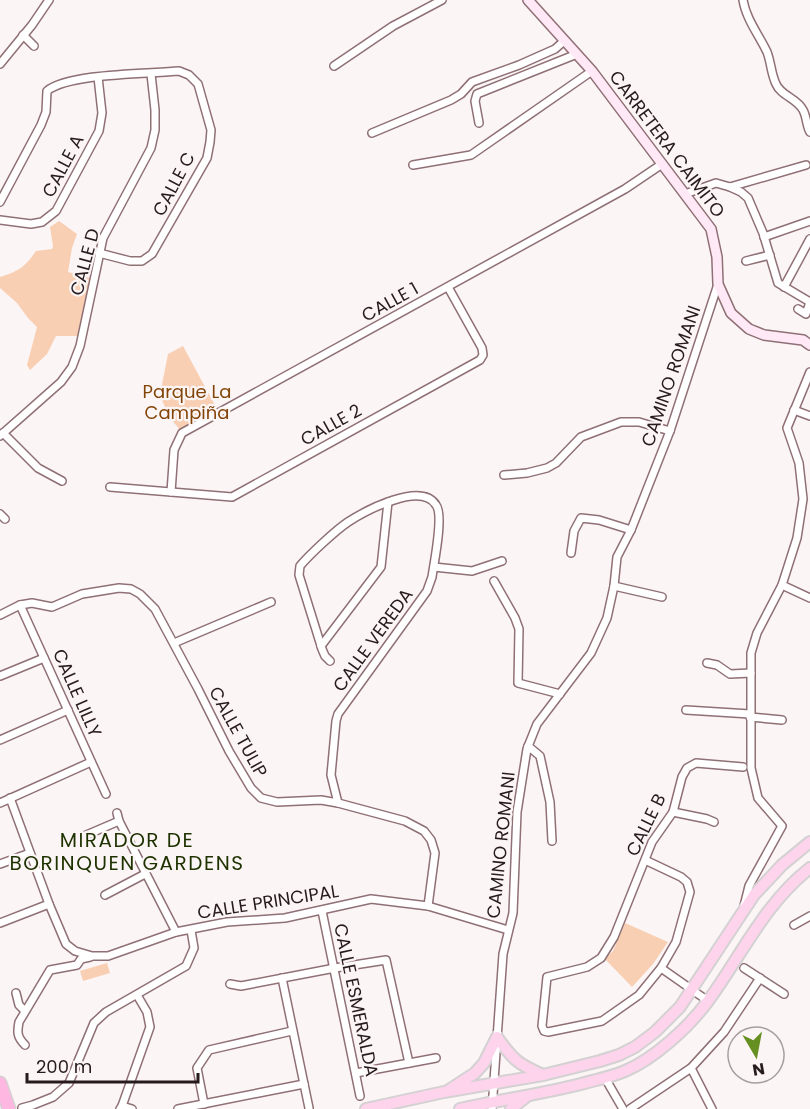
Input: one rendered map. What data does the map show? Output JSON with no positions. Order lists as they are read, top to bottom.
{
  "streets": {
    "street": [
      "CARRETERA CAIMITO",
      "CALLE A",
      "CALLE C",
      "CALLE D",
      "CALLE 1",
      "CAMINO ROMANI",
      "CALLE 2",
      "CALLE VEREDA",
      "CALLE LILLY",
      "CALLE TULIP",
      "CALLE B",
      "CALLE PRINCIPAL",
      "CALLE ESMERALDA"
    ]
  },
  "crossings": [
    ["CARRETERA CAIMITO", "CALLE 1"],
    ["CARRETERA CAIMITO", "CAMINO ROMANI"],
    ["CALLE A", "CALLE C"],
    ["CALLE C", "CALLE D"],
    ["CALLE 1", "CALLE 2"],
    ["CAMINO ROMANI", "CALLE PRINCIPAL"],
    ["CALLE VEREDA", "CALLE TULIP"],
    ["CALLE LILLY", "CALLE TULIP"],
    ["CALLE TULIP", "CALLE PRINCIPAL"],
    ["CALLE PRINCIPAL", "CALLE ESMERALDA"]
  ],
  "districts": ["MIRADOR DE BORINQUEN GARDENS"],
  "parks": ["Parque La Campiña"],
  "scale_bar": "200 m",
  "north": "bottom"
}
